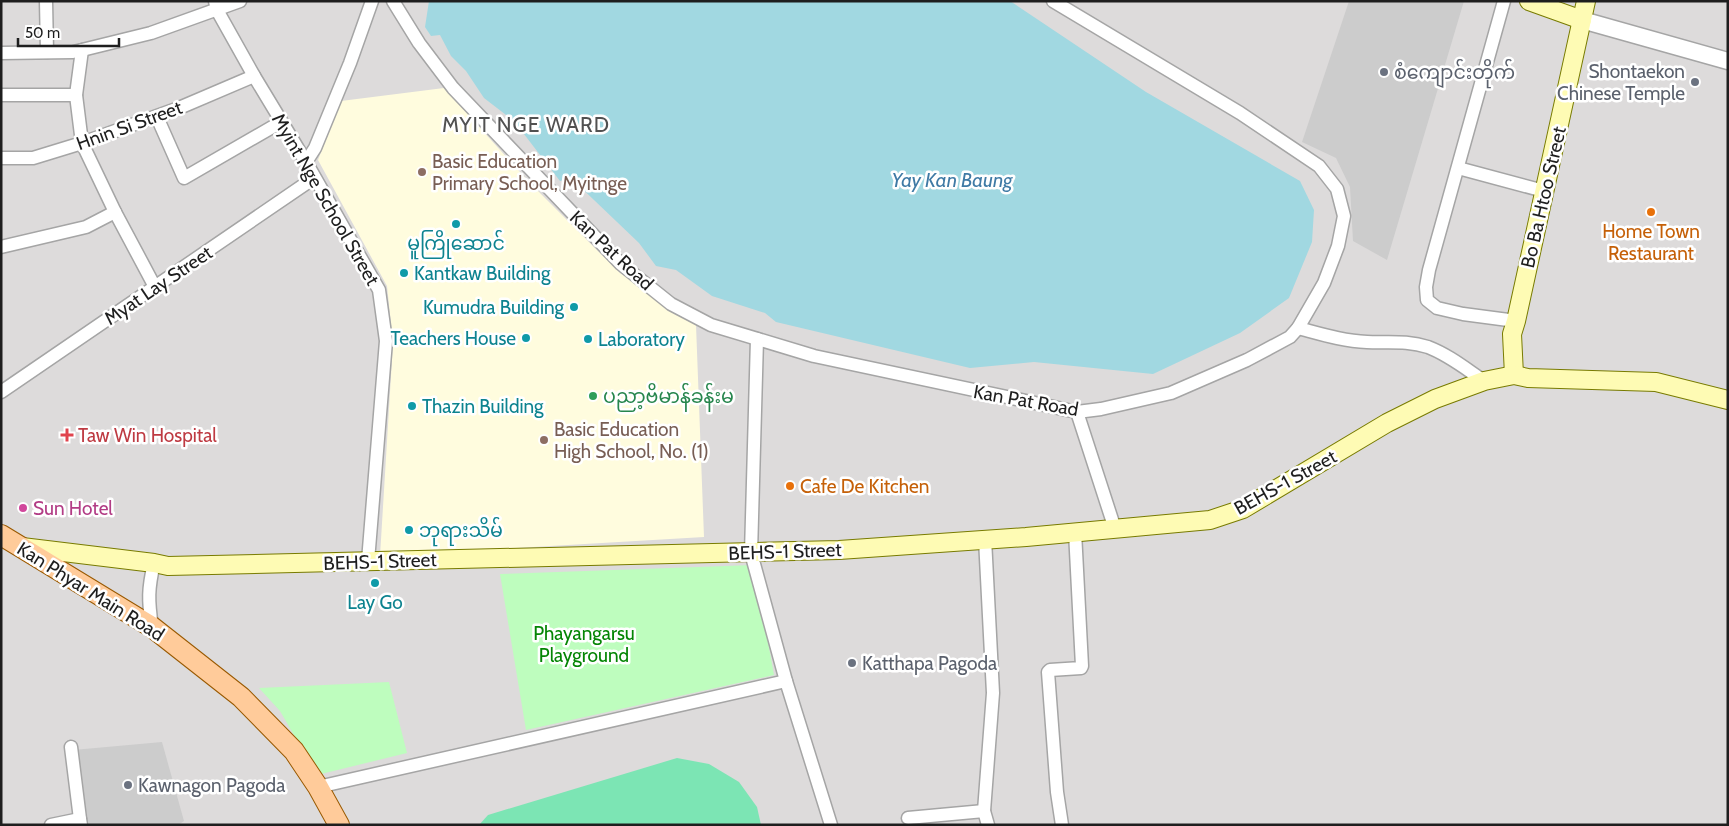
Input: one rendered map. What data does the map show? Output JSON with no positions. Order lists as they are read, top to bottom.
{
  "streets": {
    "main road": ["Bo Ba Htoo Street", "BEHS-1 Street", "Kan Phyar Main Road"],
    "street": [
      "Hnin Si Street",
      "Myint Nge School Street",
      "Kan Pat Road",
      "Myat Lay Street"
    ]
  },
  "crossings": [
    ["Hnin Si Street", "Myint Nge School Street"],
    ["Bo Ba Htoo Street", "BEHS-1 Street"],
    ["Myint Nge School Street", "Myat Lay Street"],
    ["Myint Nge School Street", "BEHS-1 Street"],
    ["BEHS-1 Street", "Kan Phyar Main Road"]
  ],
  "districts": ["MYIT NGE WARD"],
  "water": ["Yay Kan Baung"],
  "parks": ["Phayangarsu Playground"],
  "places": {
    "other": [
      "စံကျောင်းတိုက်",
      "Shontaekon Chinese Temple",
      "Basic Education Primary School, Myitnge",
      "Home Town Restaurant",
      "မူကြိုဆောင်",
      "Kantkaw Building",
      "Kumudra Building",
      "Teachers House",
      "Laboratory",
      "ပညာ့ဗိမာန်ခန်းမ",
      "Thazin Building",
      "Basic Education High School, No. (1)",
      "Cafe De Kitchen",
      "Sun Hotel",
      "ဘုရားသိမ်",
      "Lay Go",
      "Katthapa Pagoda",
      "Kawnagon Pagoda"
    ],
    "health": ["Taw Win Hospital"]
  },
  "scale_bar": "50 m"
}
